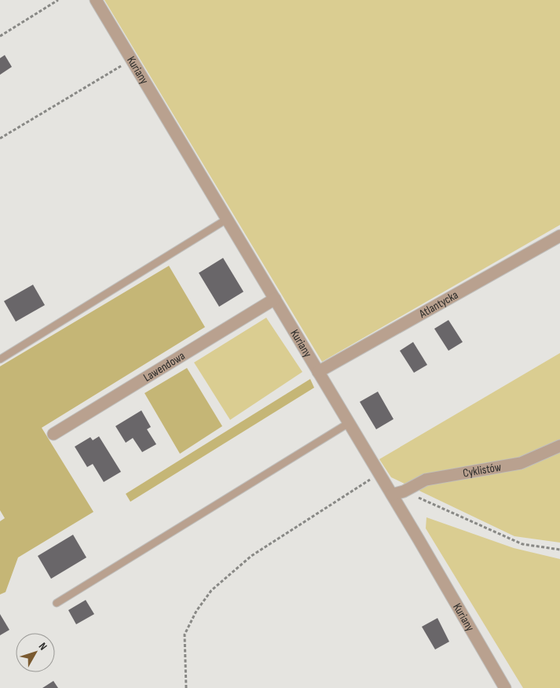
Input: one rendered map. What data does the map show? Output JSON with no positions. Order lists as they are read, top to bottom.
{
  "streets": {
    "street": [
      "Kuriany",
      "Atlantycka",
      "Lawendowa",
      "Cyklistów"
    ]
  },
  "crossings": [
    ["Kuriany", "Atlantycka"],
    ["Kuriany", "Lawendowa"],
    ["Kuriany", "Cyklistów"]
  ],
  "north": "top right"
}
